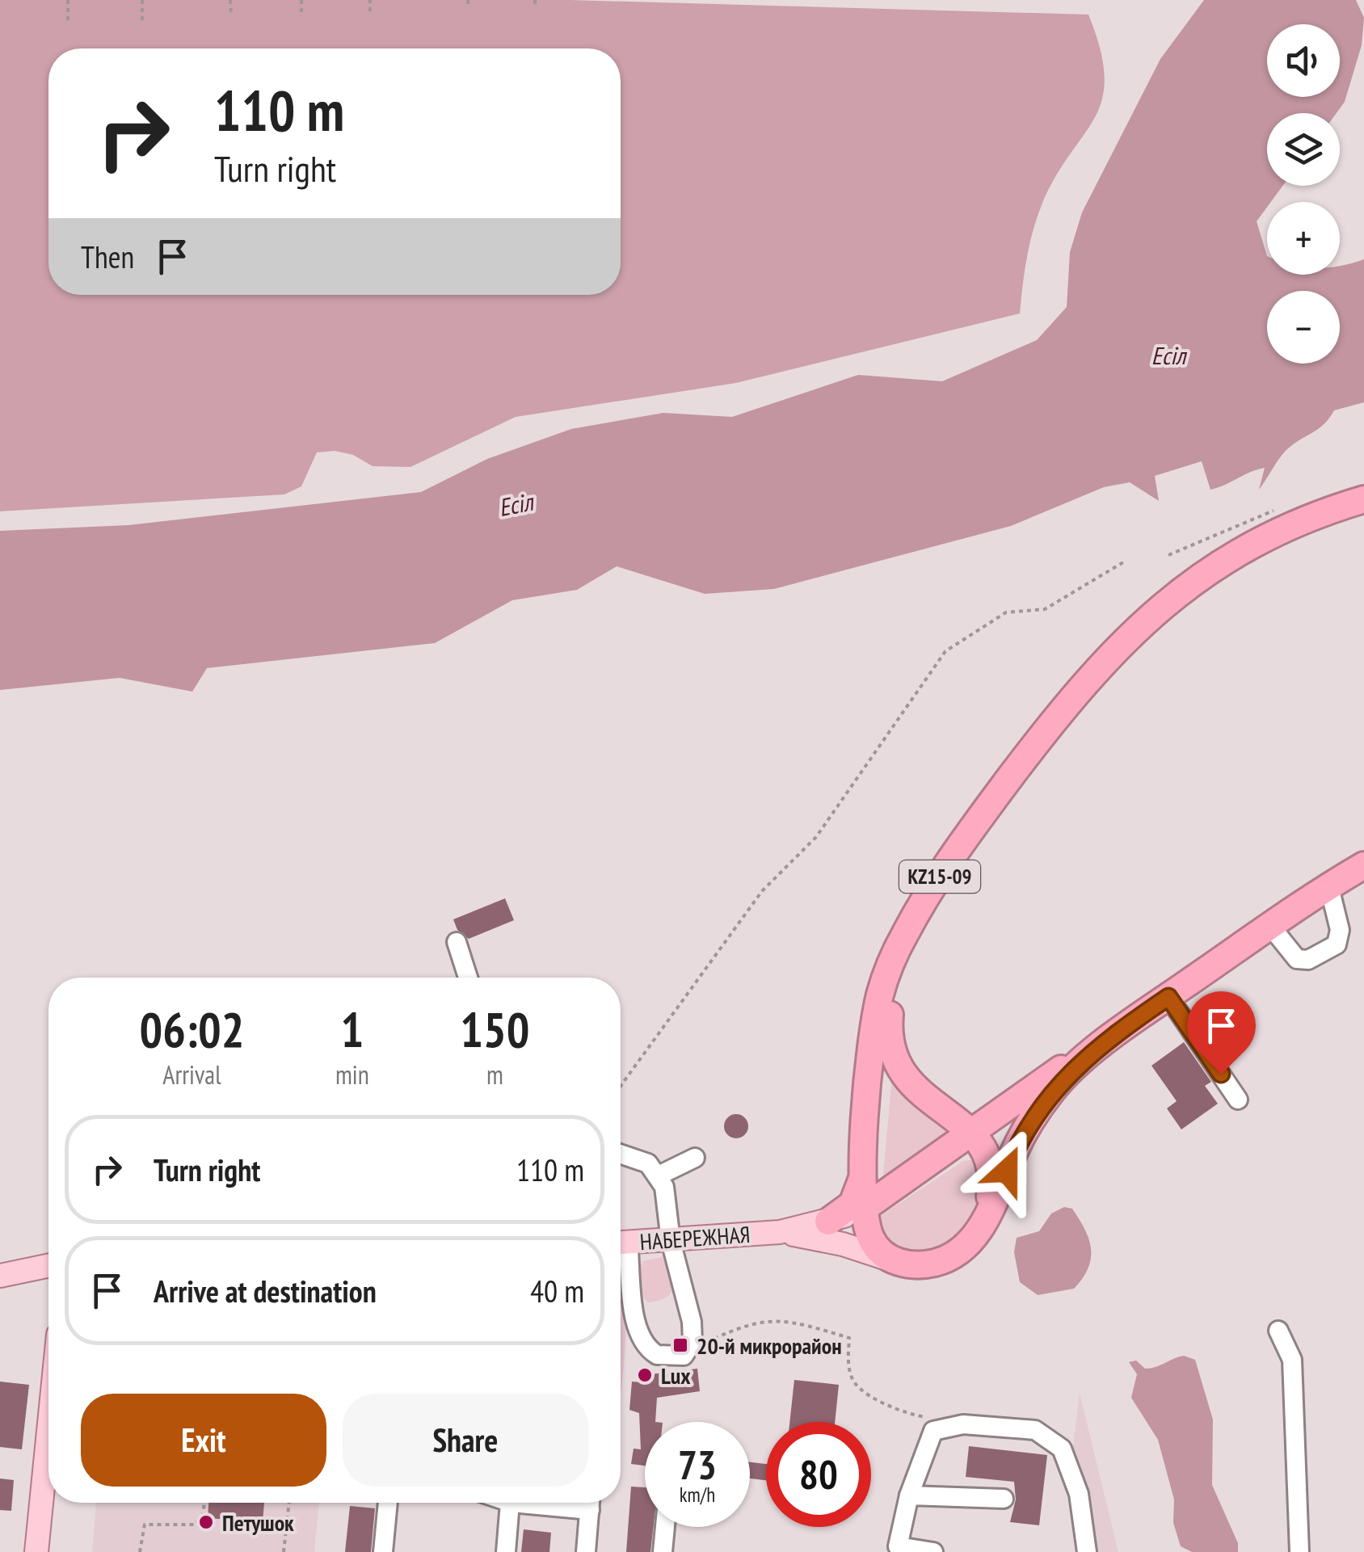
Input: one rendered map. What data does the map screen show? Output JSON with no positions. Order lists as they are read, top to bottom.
{
  "streets": {
    "highway": ["KZ15-09"],
    "main road": ["НАБЕРЕЖНАЯ"]
  },
  "crossings": [
    ["KZ15-09", "НАБЕРЕЖНАЯ"]
  ],
  "water": ["Есіл"],
  "places": {
    "transit": ["20-й микрорайон"],
    "other": ["Lux", "Петушок"]
  },
  "page": {
    "map_buttons": ["+", "−"],
    "turn": ["110 m", "Turn right"],
    "then": "Then",
    "eta": [
      "06:02",
      "Arrival",
      "1",
      "min",
      "150",
      "m"
    ],
    "list": [
      {
        "name": "Turn right",
        "value": "110 m"
      },
      {
        "name": "Arrive at destination",
        "value": "40 m"
      }
    ],
    "buttons": ["Exit", "Share"],
    "speed": "73 km/h",
    "limit": "80"
  }
}
